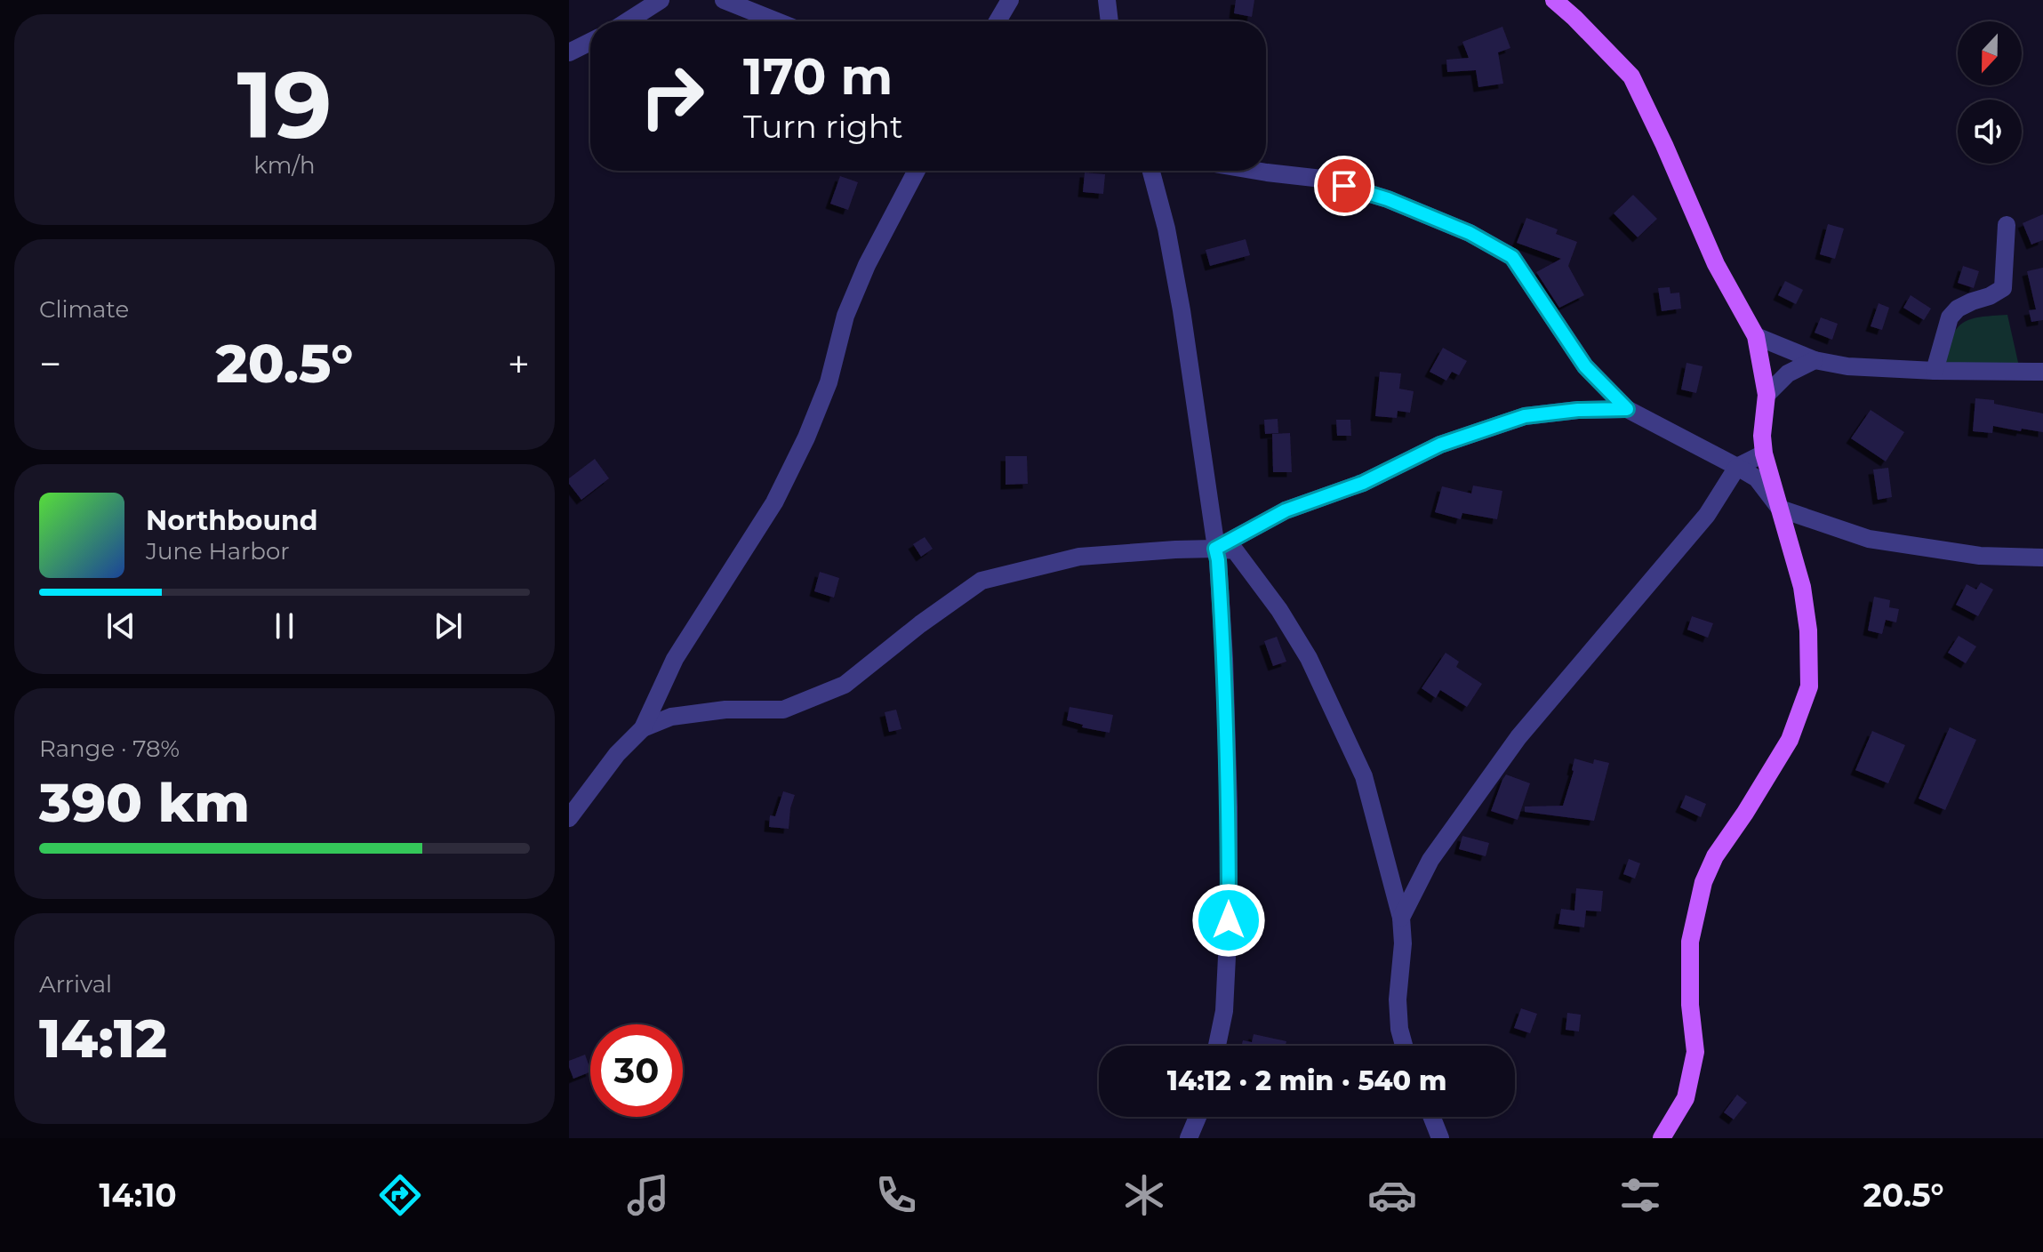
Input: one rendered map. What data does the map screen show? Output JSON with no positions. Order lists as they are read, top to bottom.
{
  "north": "bottom",
  "page": {
    "tile": [
      ["19", "km/h"],
      "Climate",
      ["Range · 78%", "390 km"],
      ["Arrival", "14:12"]
    ],
    "turn": ["170 m", "Turn right"],
    "heat": ["−", "20.5°", "+"],
    "song": ["Northbound", "June Harbor"],
    "limit": "30",
    "trip": "14:12 · 2 min · 540 m",
    "tabs": ["14:10", "20.5°"]
  }
}
